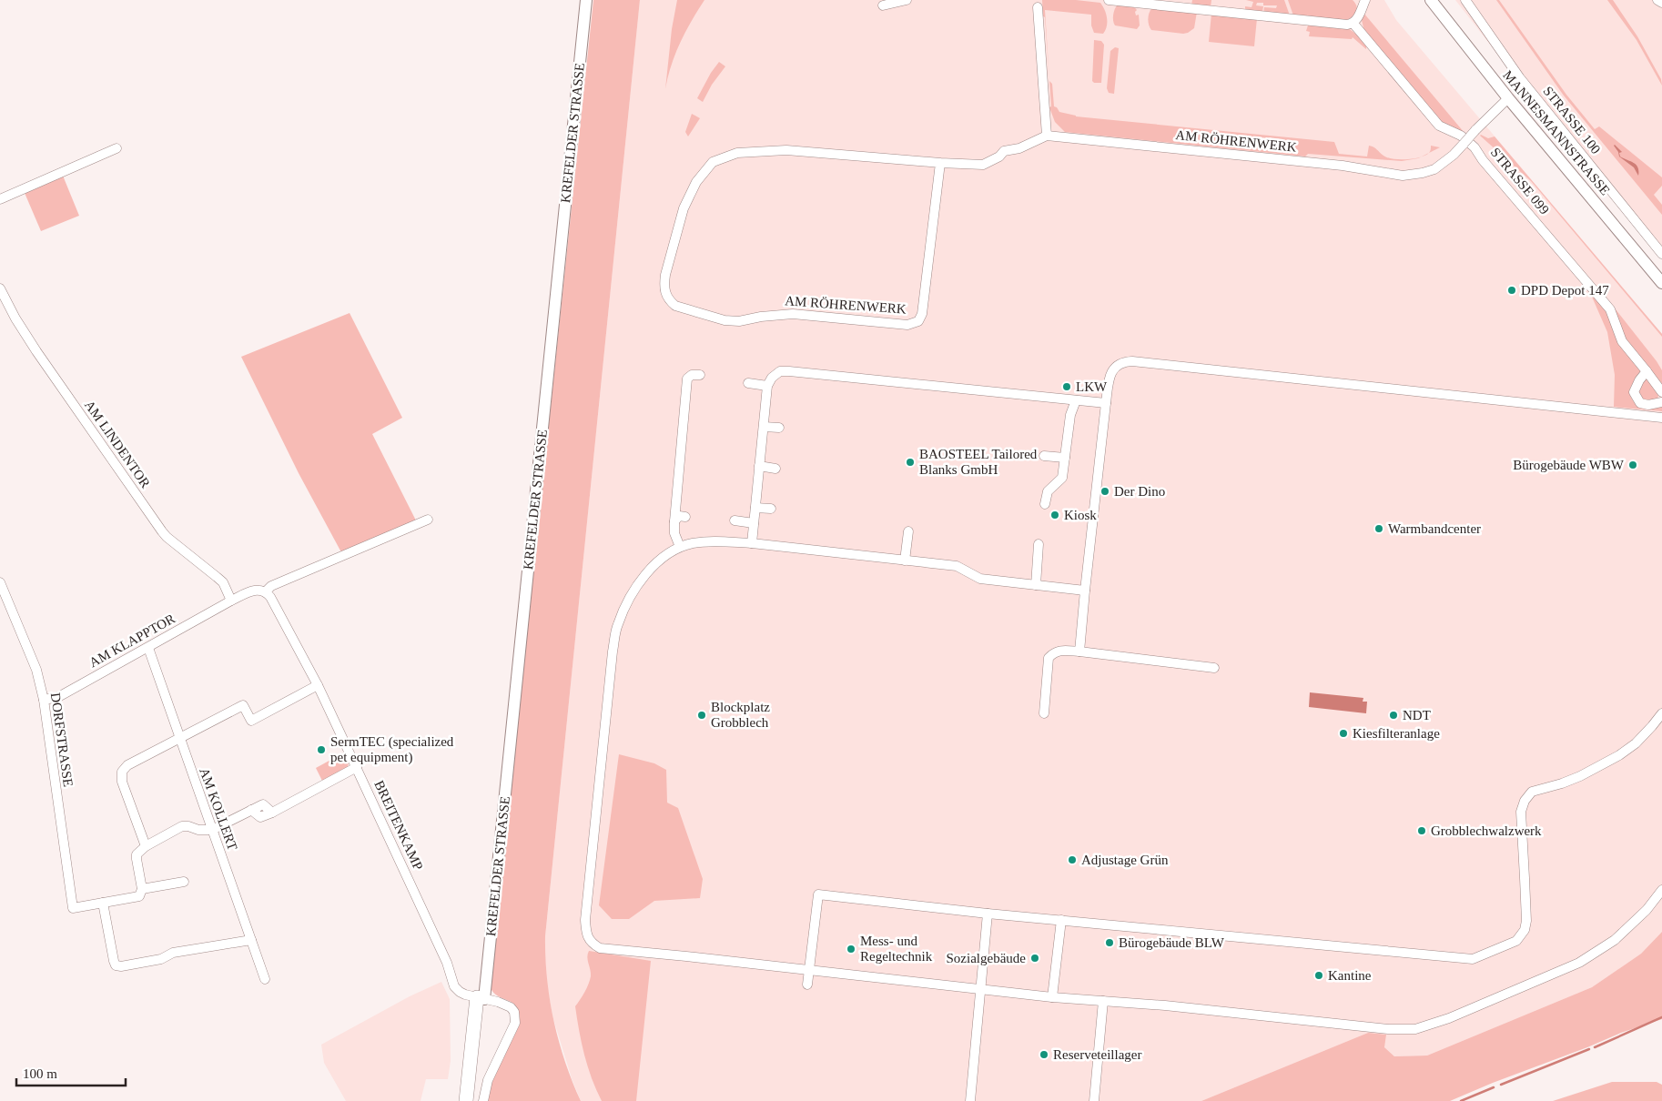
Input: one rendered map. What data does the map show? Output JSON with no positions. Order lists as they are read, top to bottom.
{
  "streets": {
    "highway": ["KREFELDER STRASSE"],
    "main road": ["MANNESMANNSTRASSE"],
    "street": [
      "STRASSE 100",
      "AM RÖHRENWERK",
      "STRASSE 099",
      "AM LINDENTOR",
      "AM KLAPPTOR",
      "DORFSTRASSE",
      "AM KOLLERT",
      "BREITENKAMP"
    ]
  },
  "crossings": [
    ["KREFELDER STRASSE", "BREITENKAMP"],
    ["MANNESMANNSTRASSE", "AM RÖHRENWERK"],
    ["AM LINDENTOR", "AM KLAPPTOR"],
    ["AM KLAPPTOR", "DORFSTRASSE"],
    ["AM KLAPPTOR", "AM KOLLERT"]
  ],
  "places": [
    "DPD Depot 147",
    "LKW",
    "BAOSTEEL Tailored Blanks GmbH",
    "Bürogebäude WBW",
    "Der Dino",
    "Kiosk",
    "Warmbandcenter",
    "Blockplatz Grobblech",
    "NDT",
    "Kiesfilteranlage",
    "SermTEC (specialized pet equipment)",
    "Grobblechwalzwerk",
    "Adjustage Grün",
    "Bürogebäude BLW",
    "Mess- und Regeltechnik",
    "Sozialgebäude",
    "Kantine",
    "Reserveteillager"
  ],
  "scale_bar": "100 m"
}
